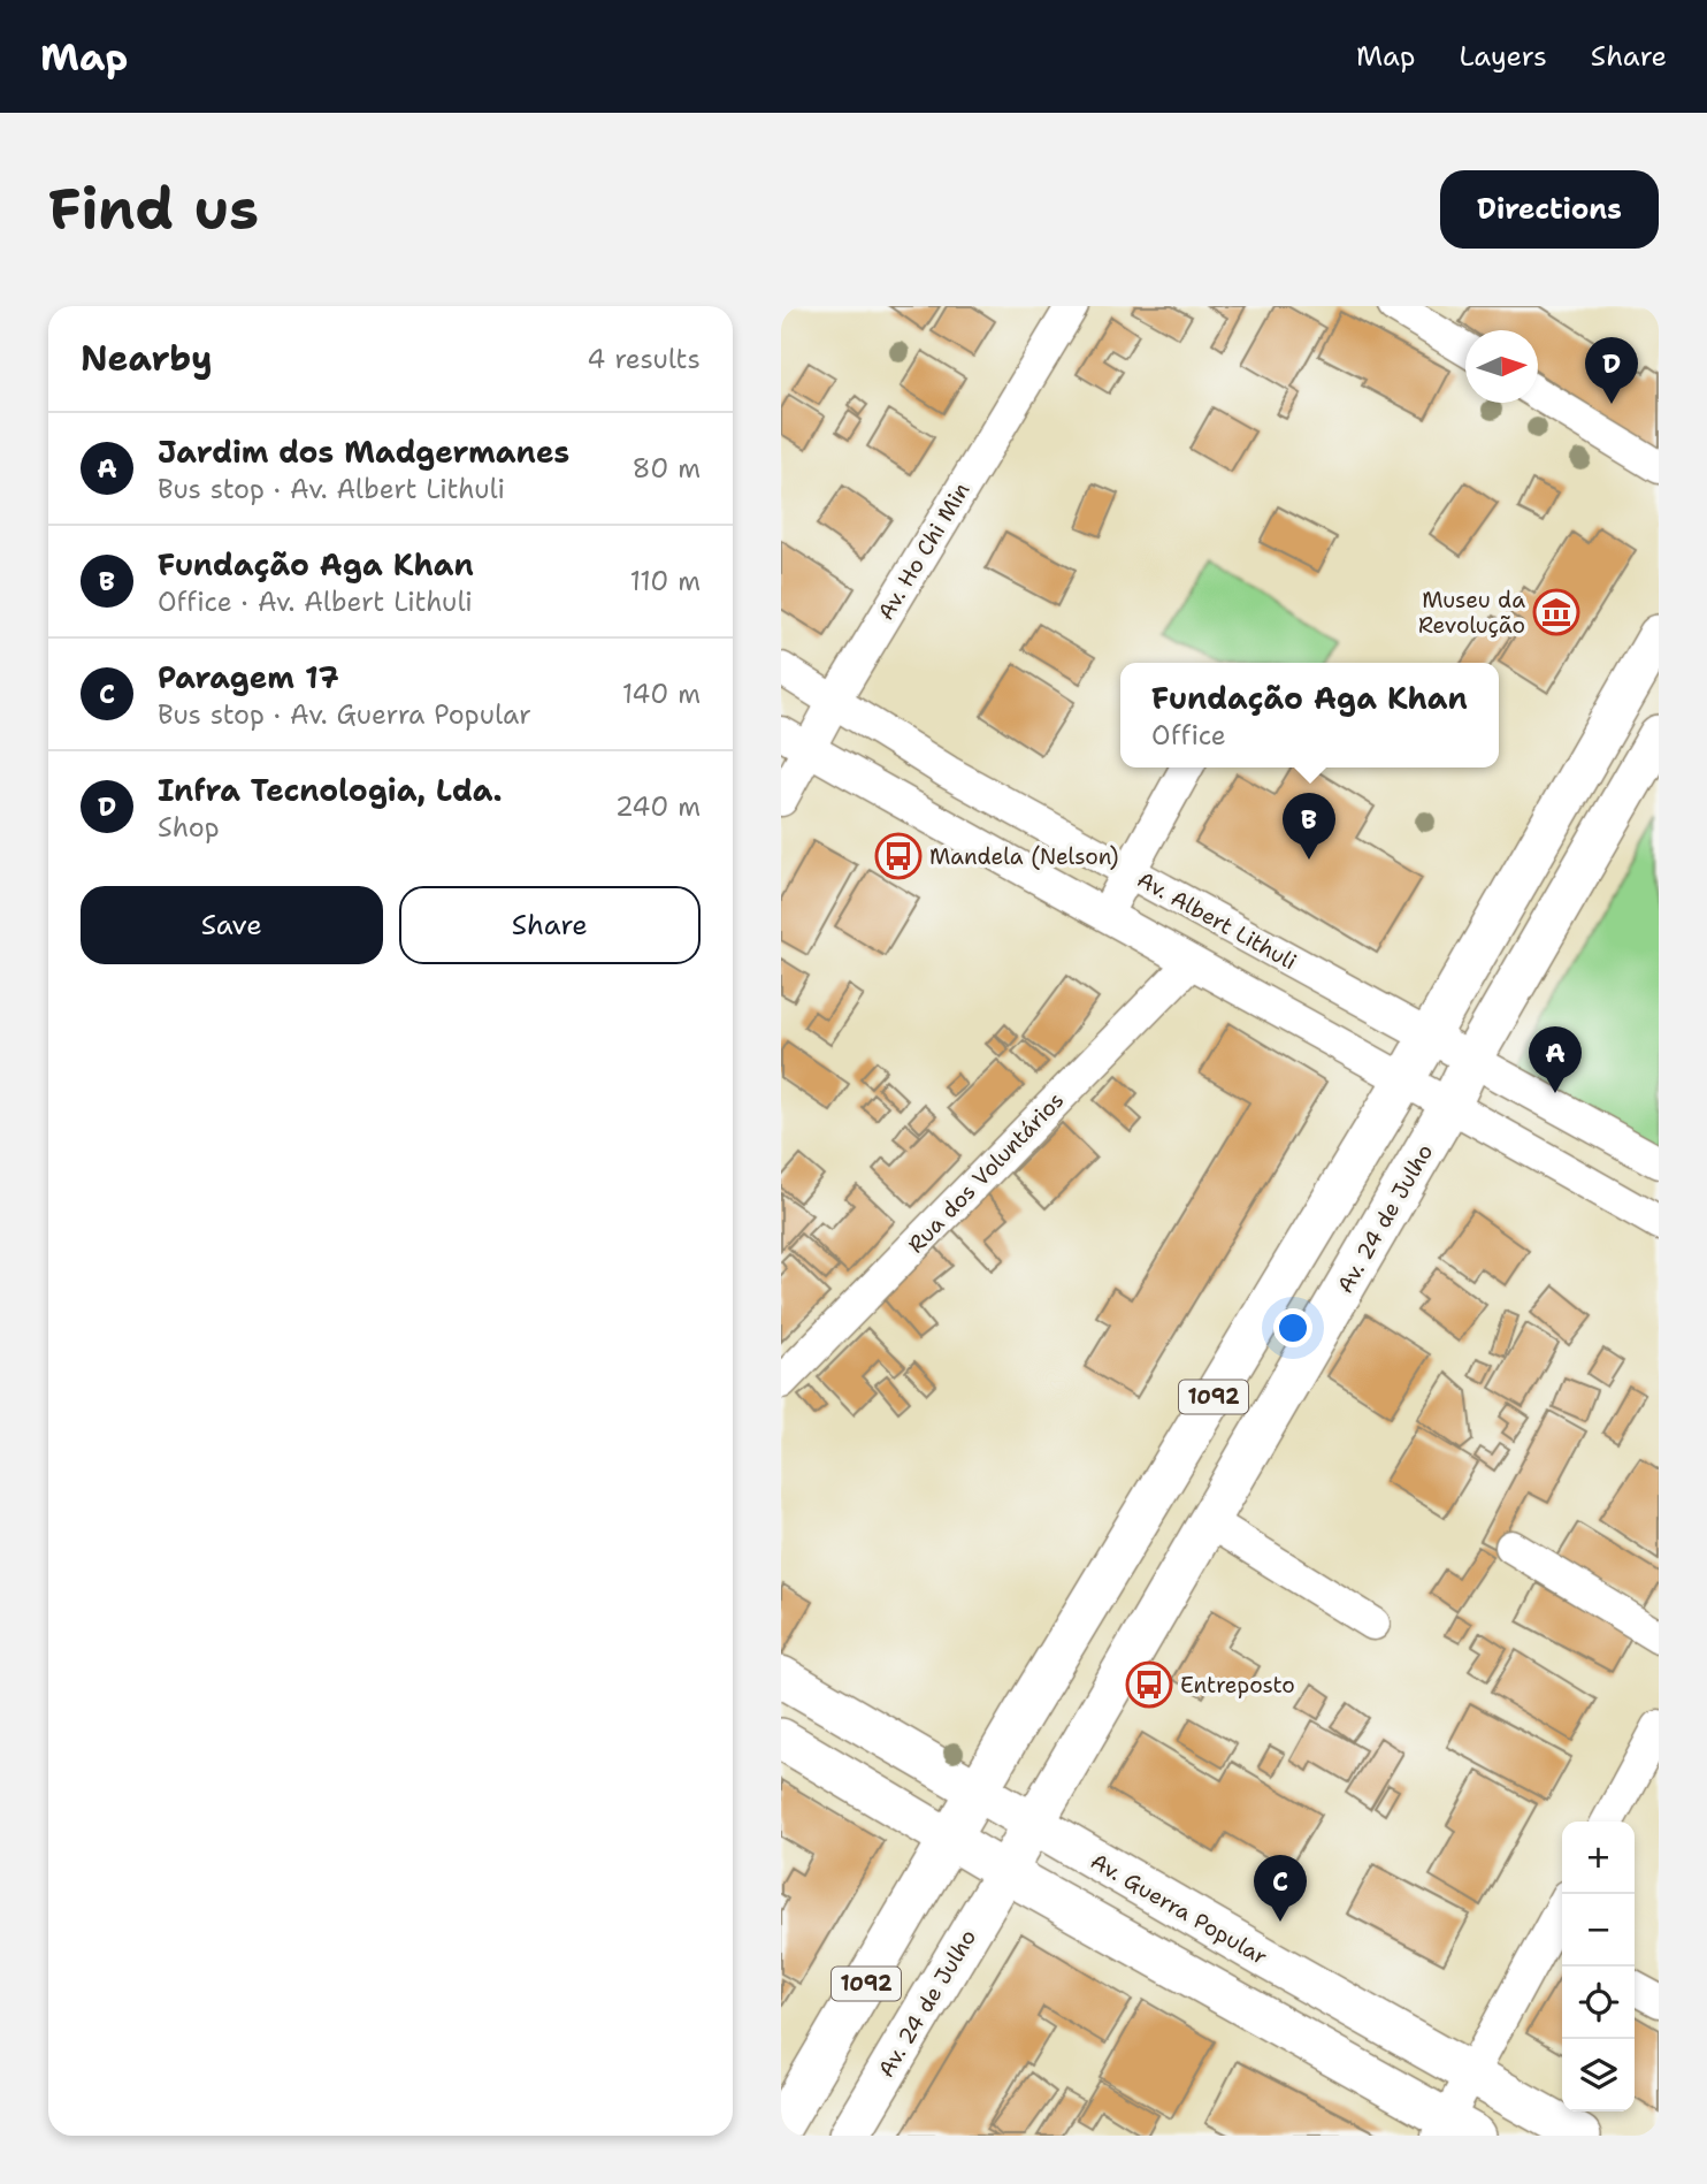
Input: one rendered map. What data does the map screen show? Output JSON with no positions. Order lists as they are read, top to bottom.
{
  "streets": {
    "main road": ["Av. 24 de Julho", "1092", "Av. Guerra Popular"],
    "street": ["Av. Ho Chi Min", "Av. Albert Lithuli", "Rua dos Voluntários"]
  },
  "crossings": [
    ["Av. Ho Chi Min", "Av. Albert Lithuli"],
    ["Av. Albert Lithuli", "Av. 24 de Julho"],
    ["Av. Albert Lithuli", "1092"],
    ["Av. 24 de Julho", "Av. Guerra Popular"],
    ["1092", "Av. Guerra Popular"]
  ],
  "places": {
    "museum": ["Museu da Revolução"],
    "bus stop": ["Mandela (Nelson)", "Entreposto"]
  },
  "north": "right",
  "page": {
    "header": "Map",
    "nav": ["Map", "Layers", "Share"],
    "buttons": [
      "Directions",
      ["Save", "Share"]
    ],
    "title": "Find us",
    "heading": ["Nearby", "4 results"],
    "pins": [
      "D",
      "B",
      "A",
      "C"
    ],
    "list": [
      {
        "mark": "A",
        "name": "Jardim dos Madgermanes",
        "note": "Bus stop · Av. Albert Lithuli",
        "value": "80 m"
      },
      {
        "mark": "B",
        "name": "Fundação Aga Khan",
        "note": "Office · Av. Albert Lithuli",
        "value": "110 m"
      },
      {
        "mark": "C",
        "name": "Paragem 17",
        "note": "Bus stop · Av. Guerra Popular",
        "value": "140 m"
      },
      {
        "mark": "D",
        "name": "Infra Tecnologia, Lda.",
        "note": "Shop",
        "value": "240 m"
      }
    ],
    "popup": ["Fundação Aga Khan", "Office"],
    "map_buttons": ["+", "−"]
  }
}
